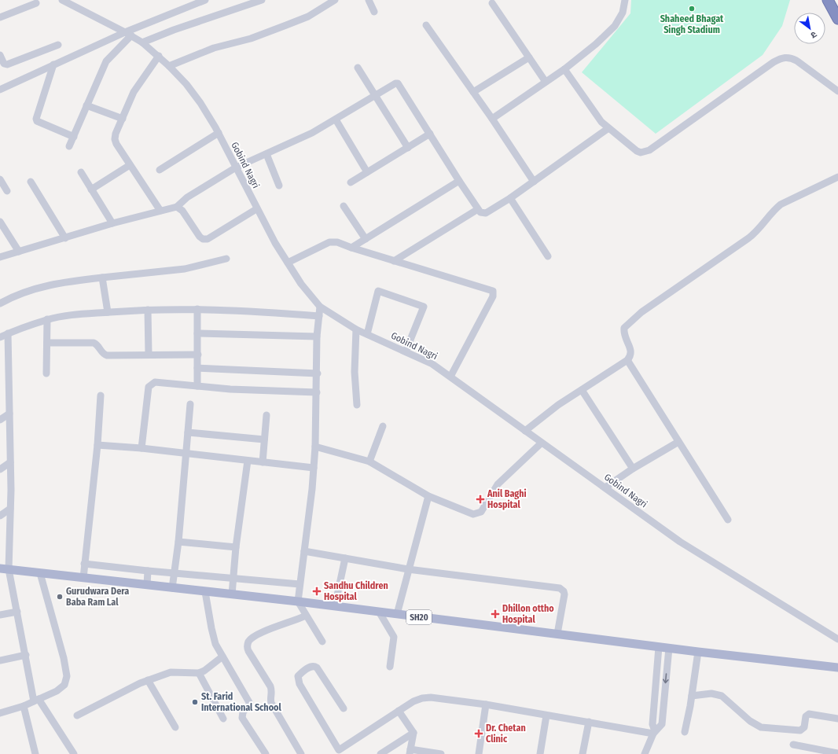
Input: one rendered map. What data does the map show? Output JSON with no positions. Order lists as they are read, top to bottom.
{
  "streets": {
    "main road": ["SH20"],
    "street": ["Gobind Nagri"]
  },
  "places": {
    "other": ["Shaheed Bhagat Singh Stadium", "Gurudwara Dera Baba Ram Lal", "St. Farid International School"],
    "health": [
      "Anil Baghi Hospital",
      "Sandhu Children Hospital",
      "Dhillon ottho Hospital",
      "Dr. Chetan Clinic"
    ]
  },
  "north": "bottom right"
}
